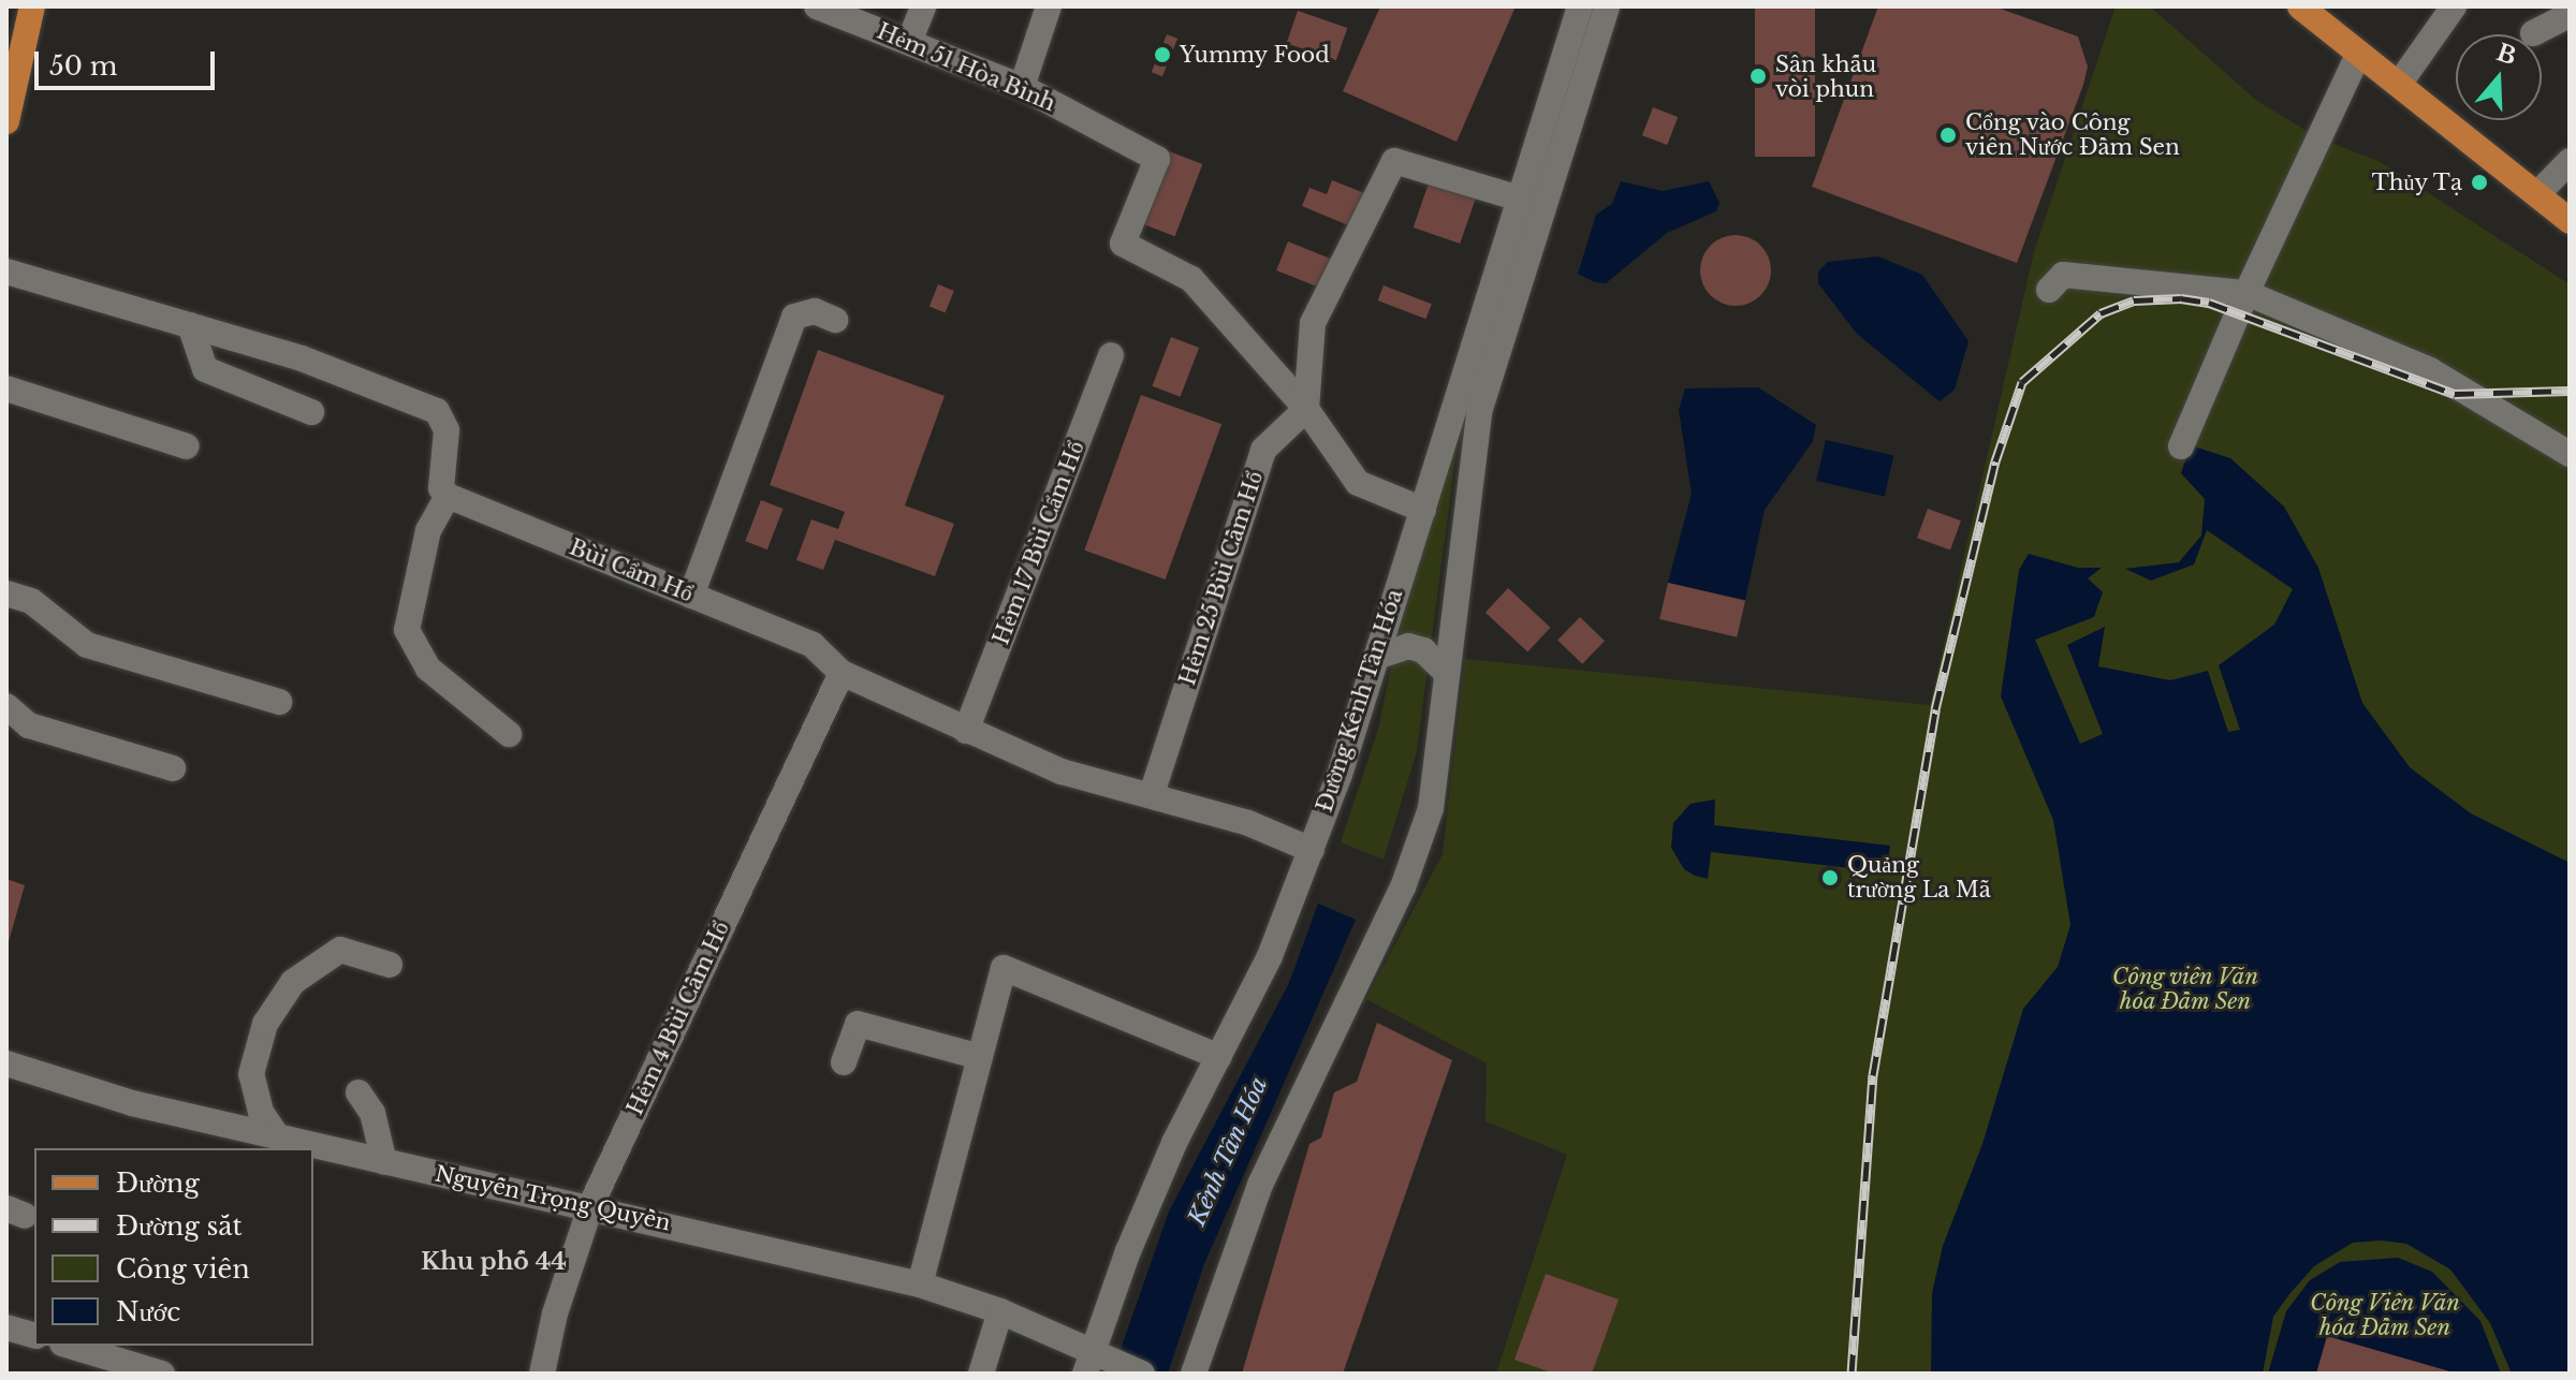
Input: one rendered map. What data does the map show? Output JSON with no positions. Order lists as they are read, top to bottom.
{
  "streets": {
    "street": [
      "Hẻm 51 Hòa Bình",
      "Hẻm 17 Bùi Cẩm Hổ",
      "Bùi Cẩm Hổ",
      "Hẻm 25 Bùi Cầm Hổ",
      "Đường Kênh Tân Hóa",
      "Hẻm 4 Bùi Cầm Hổ",
      "Nguyễn Trọng Quyền"
    ]
  },
  "crossings": [
    ["Hẻm 51 Hòa Bình", "Hẻm 25 Bùi Cầm Hổ"],
    ["Hẻm 17 Bùi Cẩm Hổ", "Bùi Cẩm Hổ"],
    ["Bùi Cẩm Hổ", "Hẻm 25 Bùi Cầm Hổ"],
    ["Bùi Cẩm Hổ", "Đường Kênh Tân Hóa"],
    ["Bùi Cẩm Hổ", "Hẻm 4 Bùi Cầm Hổ"],
    ["Đường Kênh Tân Hóa", "Nguyễn Trọng Quyền"],
    ["Hẻm 4 Bùi Cầm Hổ", "Nguyễn Trọng Quyền"]
  ],
  "districts": ["Khu phố 44"],
  "water": ["Kênh Tân Hóa"],
  "parks": ["Công viên Văn hóa Đầm Sen", "Công Viên Văn hóa Đầm Sen"],
  "places": [
    "Yummy Food",
    "Sân khấu vòi phun",
    "Cổng vào Công viên Nước Đầm Sen",
    "Thủy Tạ",
    "Quảng trường La Mã"
  ],
  "legend": [
    "Đường",
    "Đường sắt",
    "Công viên",
    "Nước"
  ],
  "scale_bar": "50 m",
  "north": "top"
}
